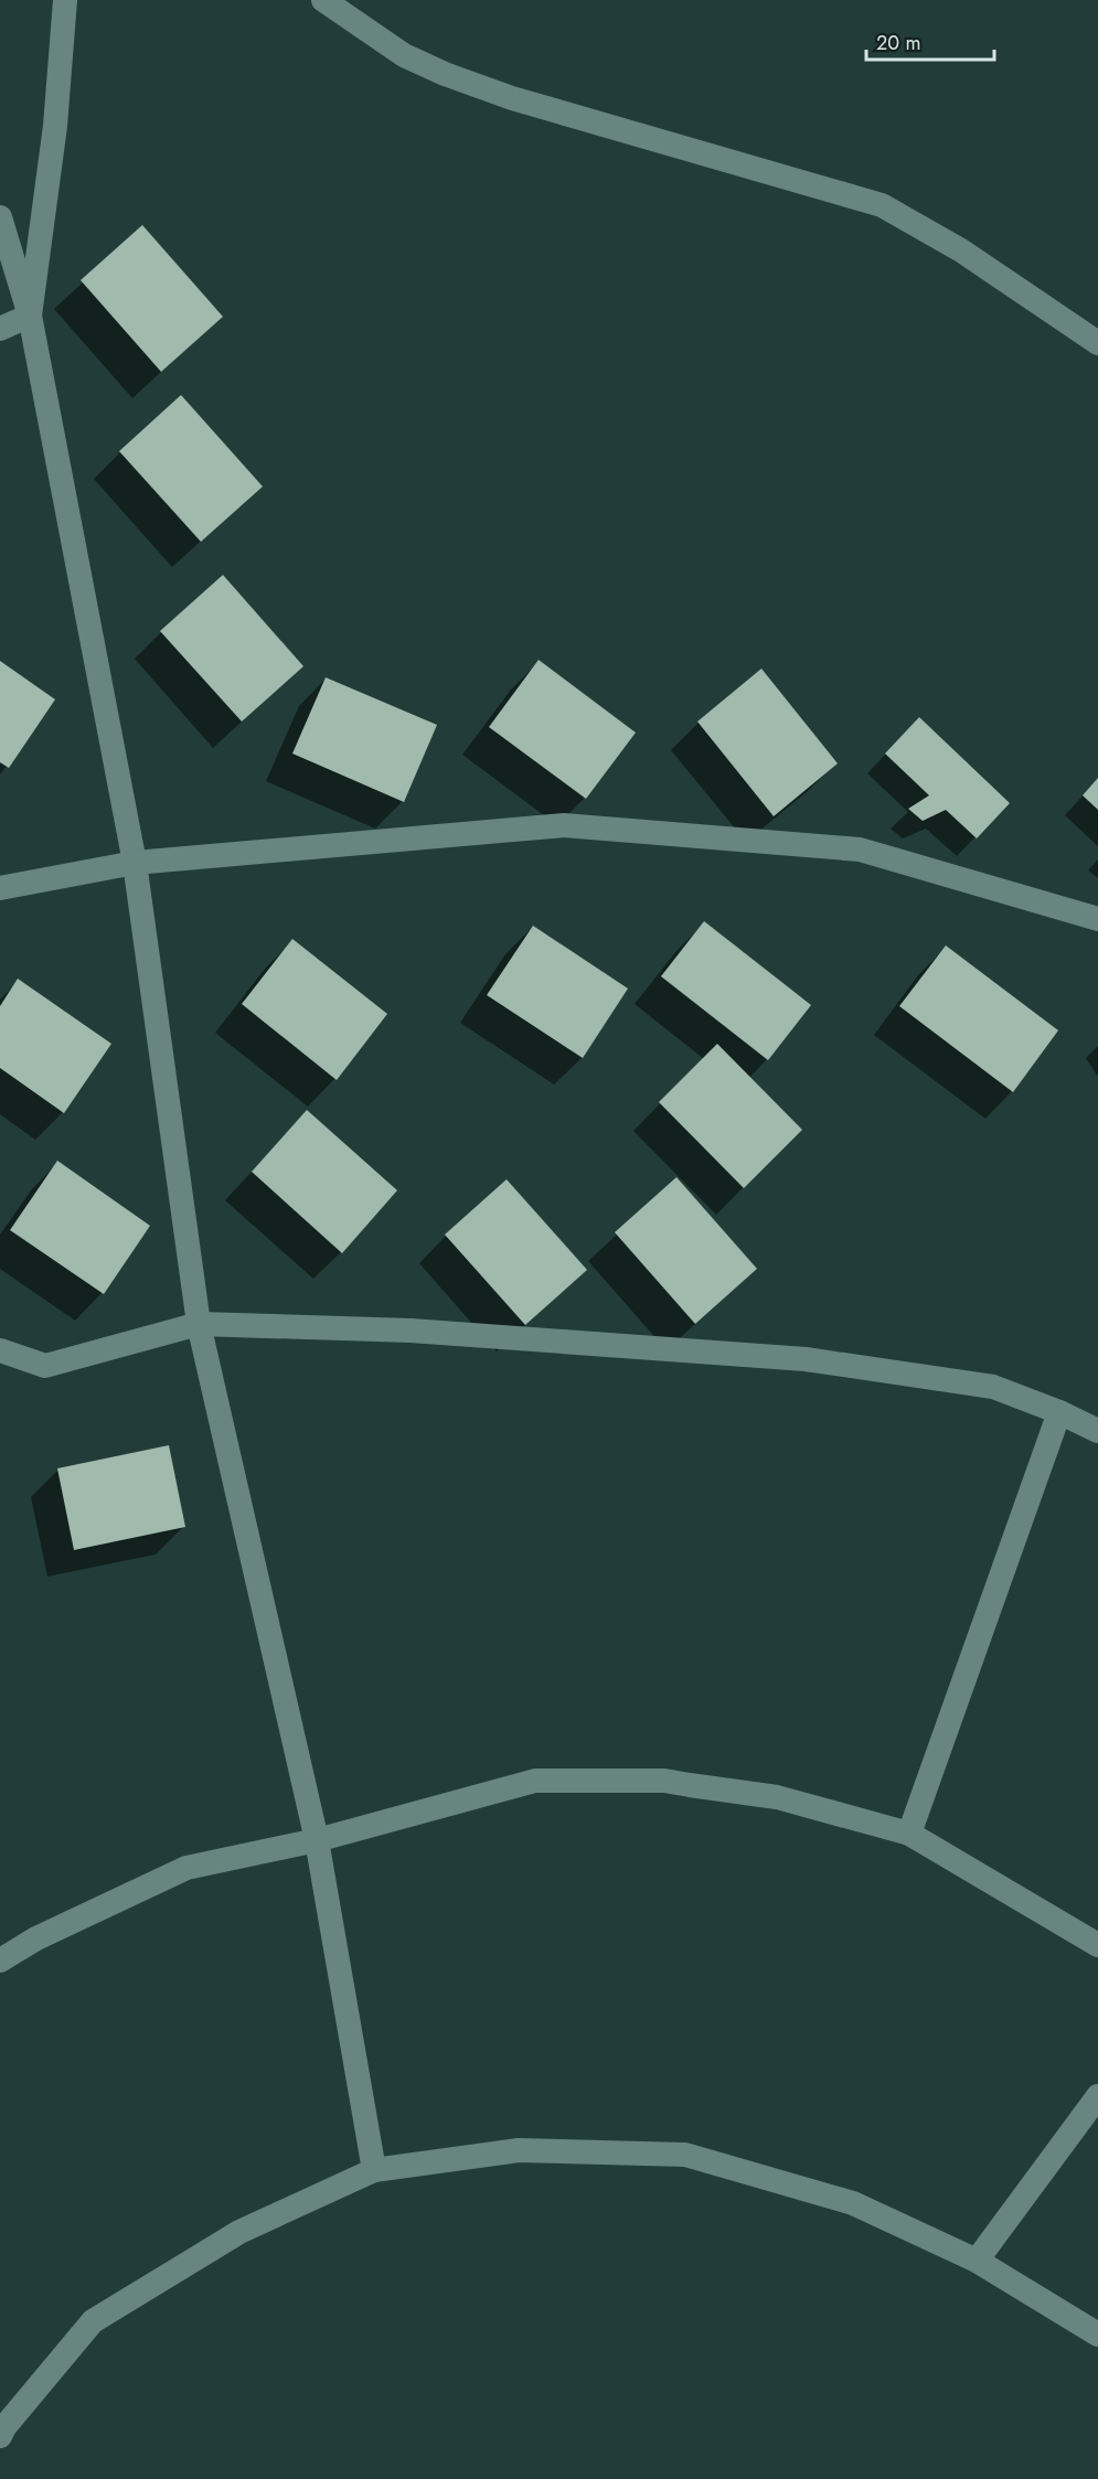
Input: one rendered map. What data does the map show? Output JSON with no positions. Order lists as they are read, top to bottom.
{
  "scale_bar": "20 m"
}
